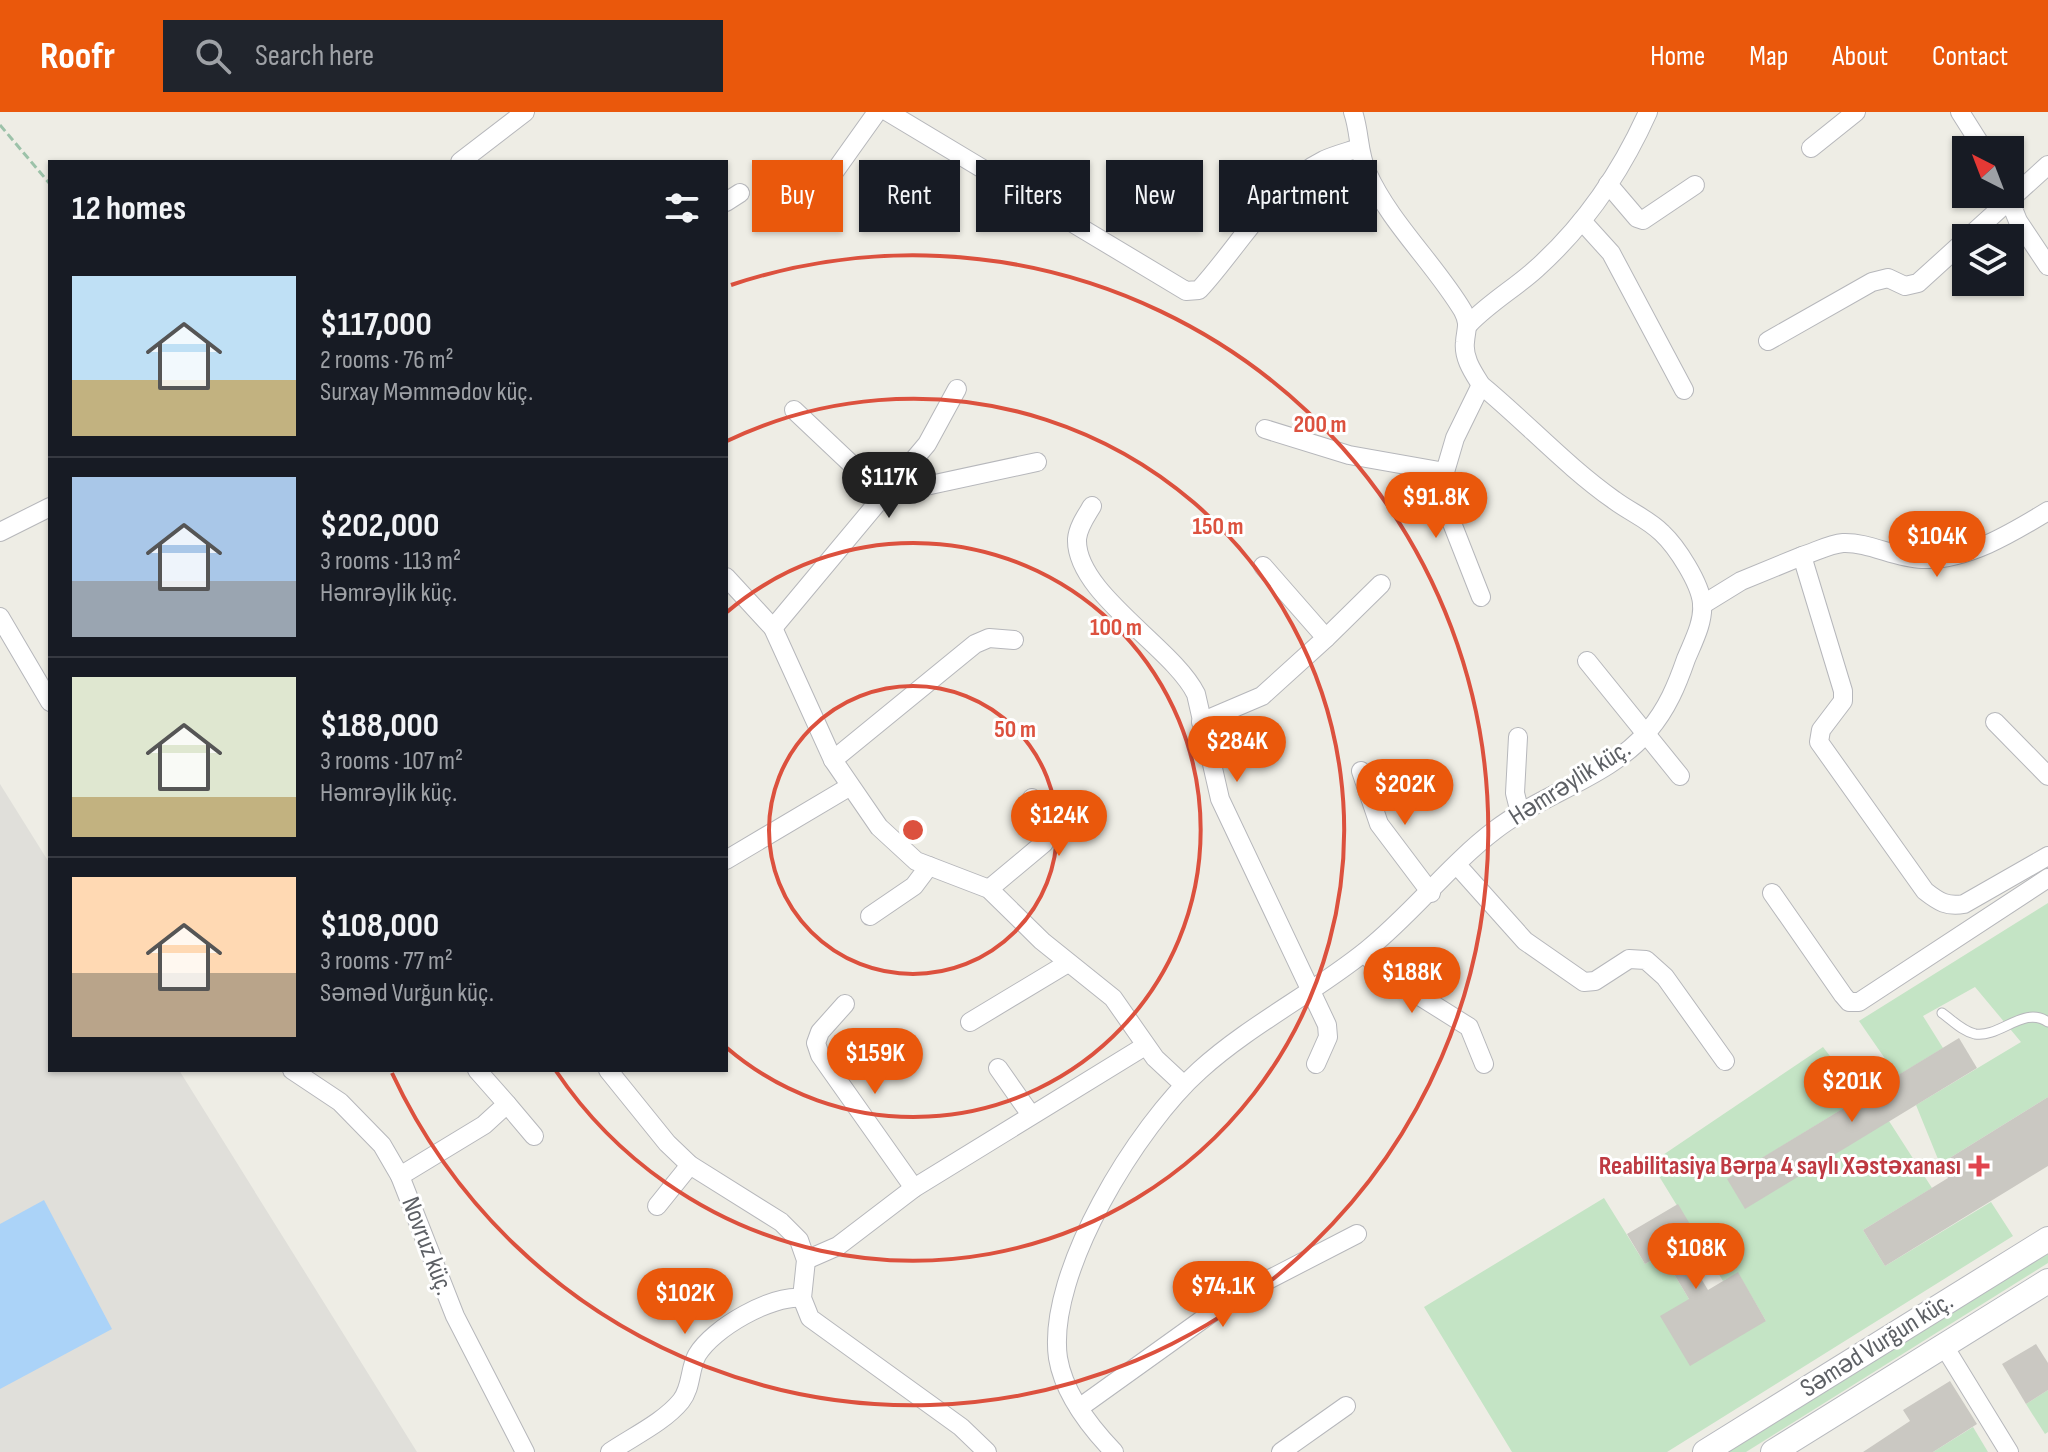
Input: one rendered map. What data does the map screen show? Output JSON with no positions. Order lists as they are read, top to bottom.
{
  "streets": {
    "main road": ["Səməd Vurğun küç."],
    "street": ["Həmrəylik küç.", "Novruz küç."]
  },
  "places": {
    "health": ["Reabilitasiya Bәrpa 4 saylı Xəstəxanası"]
  },
  "north": "top left",
  "page": {
    "header": "Roofr",
    "search": "Search here",
    "nav": [
      "Home",
      "Map",
      "About",
      "Contact"
    ],
    "chip": [
      "Buy",
      "Rent",
      "Filters",
      "New",
      "Apartment"
    ],
    "heading": "12 homes",
    "list": [
      {
        "name": "$117,000",
        "note": "2 rooms · 76 m² · Surxay Məmmədov küç."
      },
      {
        "name": "$202,000",
        "note": "3 rooms · 113 m² · Həmrəylik küç."
      },
      {
        "name": "$188,000",
        "note": "3 rooms · 107 m² · Həmrəylik küç."
      },
      {
        "name": "$108,000",
        "note": "3 rooms · 77 m² · Səməd Vurğun küç."
      }
    ],
    "price": [
      "$117K",
      "$91.8K",
      "$104K",
      "$284K",
      "$202K",
      "$124K",
      "$188K",
      "$159K",
      "$201K",
      "$108K",
      "$74.1K",
      "$102K"
    ]
  },
  "rings": [
    "200 m",
    "150 m",
    "100 m",
    "50 m"
  ]
}
